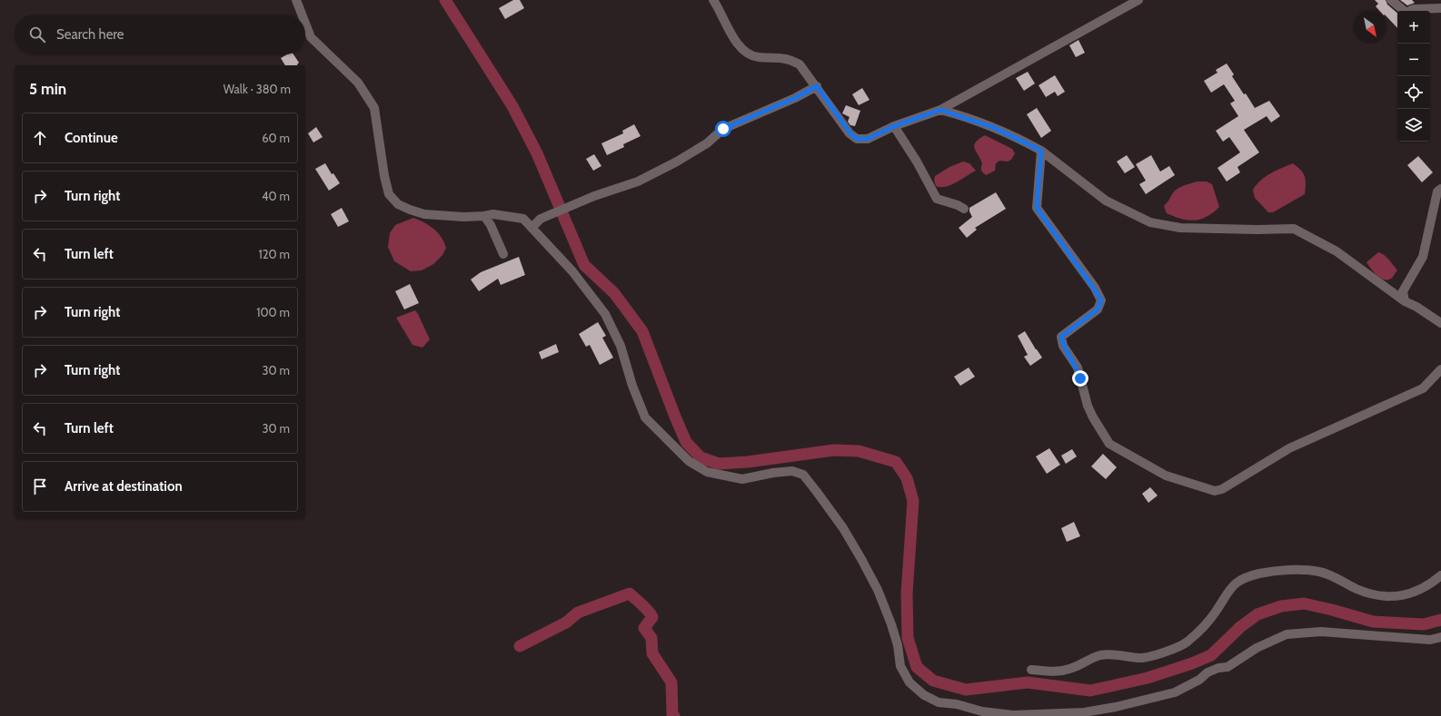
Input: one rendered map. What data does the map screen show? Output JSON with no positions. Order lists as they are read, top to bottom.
{
  "north": "bottom right",
  "page": {
    "map_buttons": ["+", "−"],
    "search": "Search here",
    "heading": ["5 min", "Walk · 380 m"],
    "list": [
      ["Continue", "60 m"],
      ["Turn right", "40 m"],
      ["Turn left", "120 m"],
      ["Turn right", "100 m"],
      ["Turn right", "30 m"],
      ["Turn left", "30 m"],
      "Arrive at destination"
    ]
  }
}
